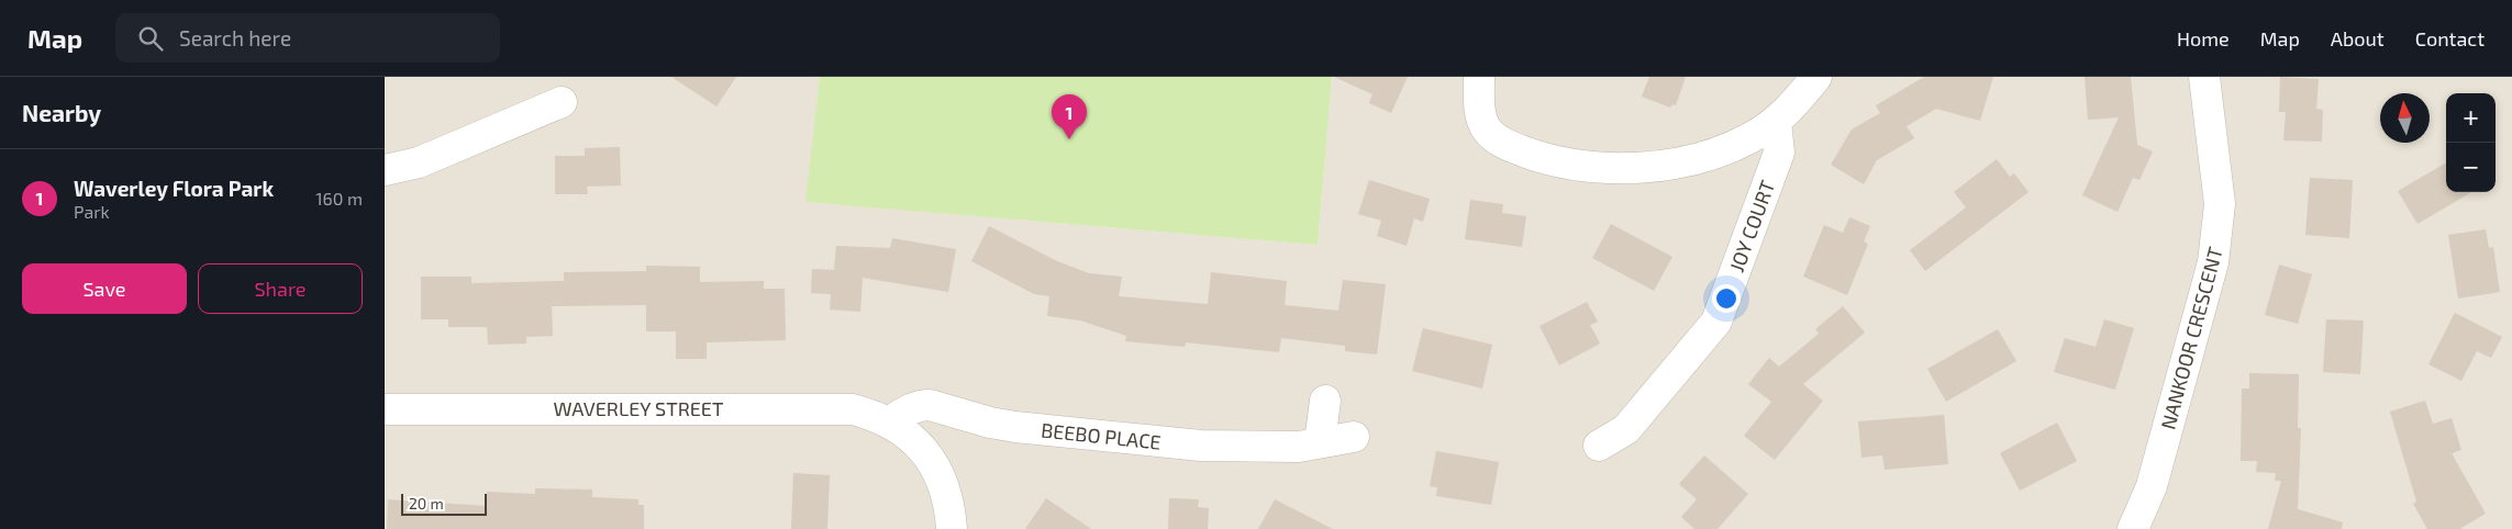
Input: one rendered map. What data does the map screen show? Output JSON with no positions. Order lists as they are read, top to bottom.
{
  "streets": {
    "street": [
      "JOY COURT",
      "NANKOOR CRESCENT",
      "WAVERLEY STREET",
      "BEEBO PLACE"
    ]
  },
  "crossings": [
    ["WAVERLEY STREET", "BEEBO PLACE"]
  ],
  "scale_bar": "20 m",
  "north": "top",
  "page": {
    "header": "Map",
    "search": "Search here",
    "nav": [
      "Home",
      "Map",
      "About",
      "Contact"
    ],
    "heading": "Nearby",
    "map_buttons": ["+", "−"],
    "pins": "1",
    "list": [
      {
        "mark": "1",
        "name": "Waverley Flora Park",
        "note": "Park",
        "value": "160 m"
      }
    ],
    "buttons": ["Save", "Share"],
    "scale": "20 m"
  }
}
